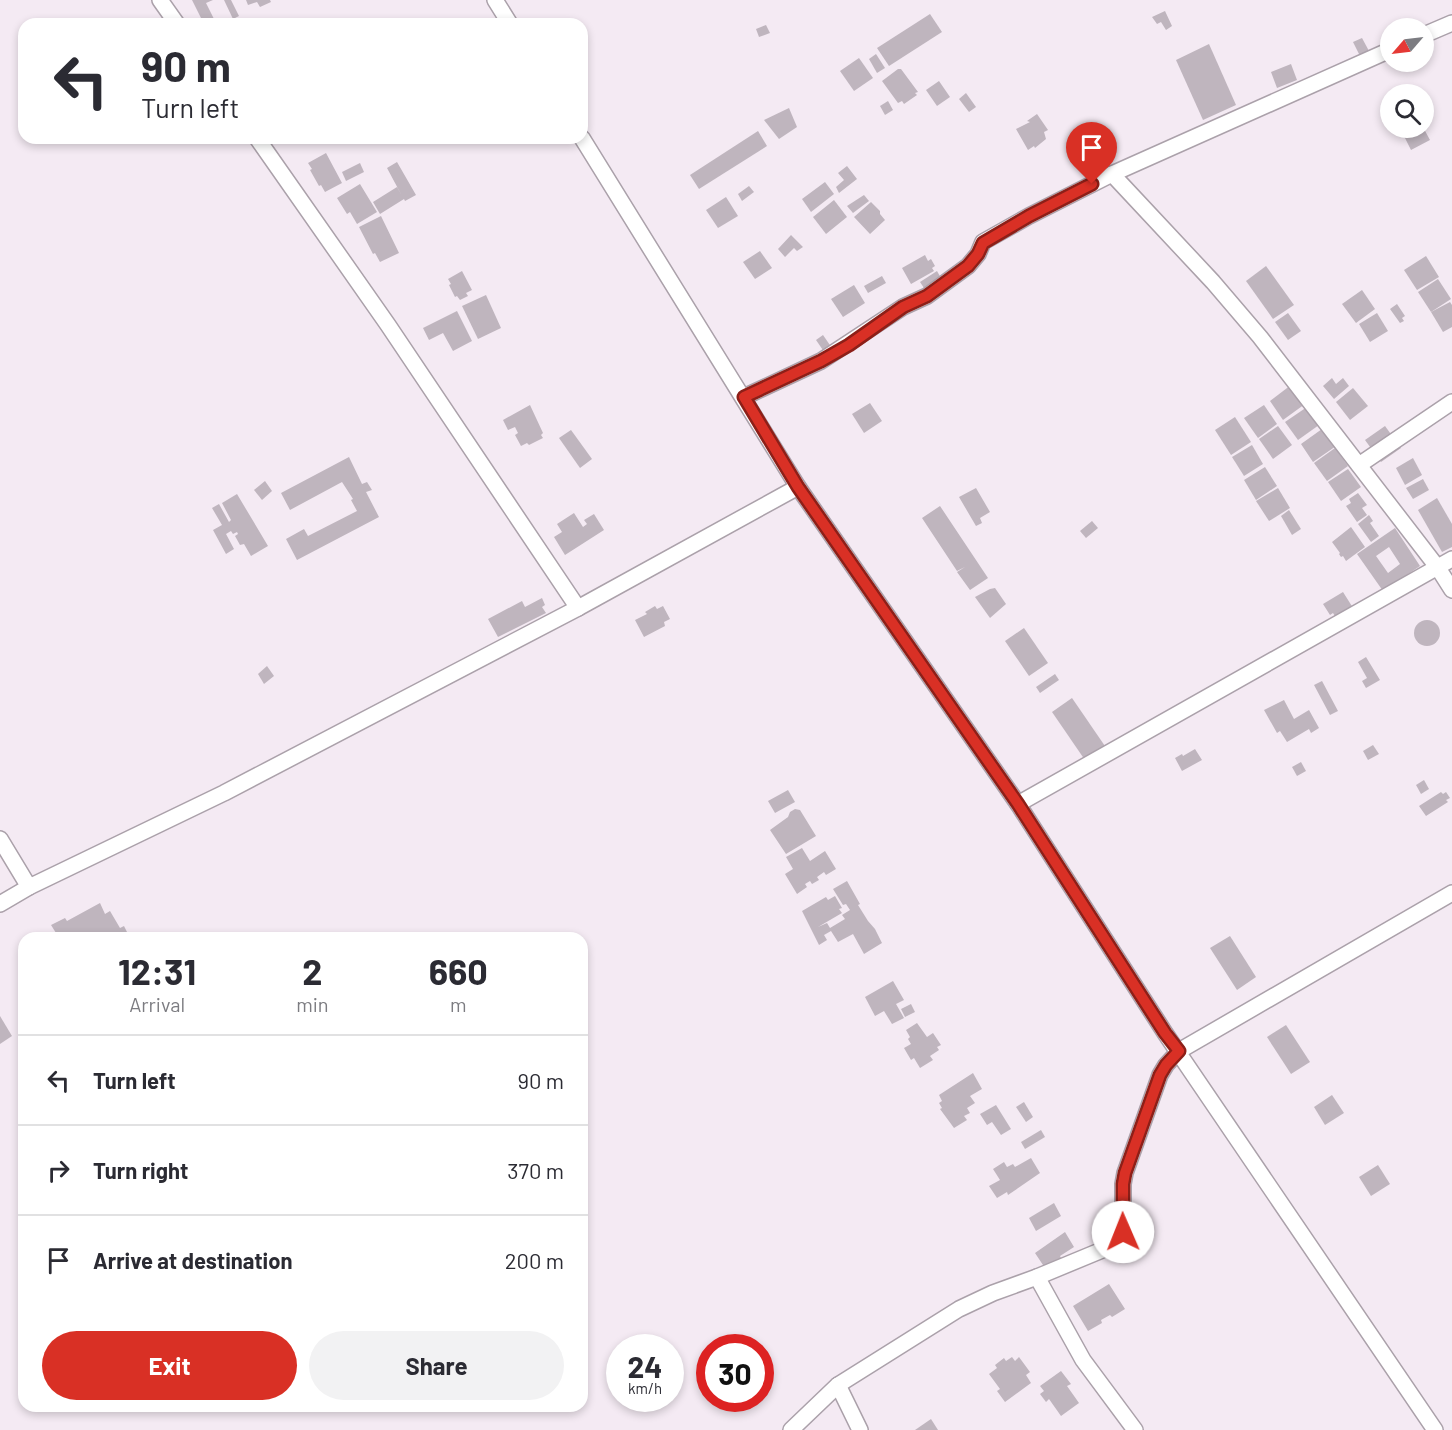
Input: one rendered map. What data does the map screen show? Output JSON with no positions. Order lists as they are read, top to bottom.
{
  "north": "bottom left",
  "page": {
    "turn": ["90 m", "Turn left"],
    "eta": [
      "12:31",
      "Arrival",
      "2",
      "min",
      "660",
      "m"
    ],
    "list": [
      {
        "name": "Turn left",
        "value": "90 m"
      },
      {
        "name": "Turn right",
        "value": "370 m"
      },
      {
        "name": "Arrive at destination",
        "value": "200 m"
      }
    ],
    "buttons": ["Exit", "Share"],
    "speed": "24 km/h",
    "limit": "30"
  }
}
